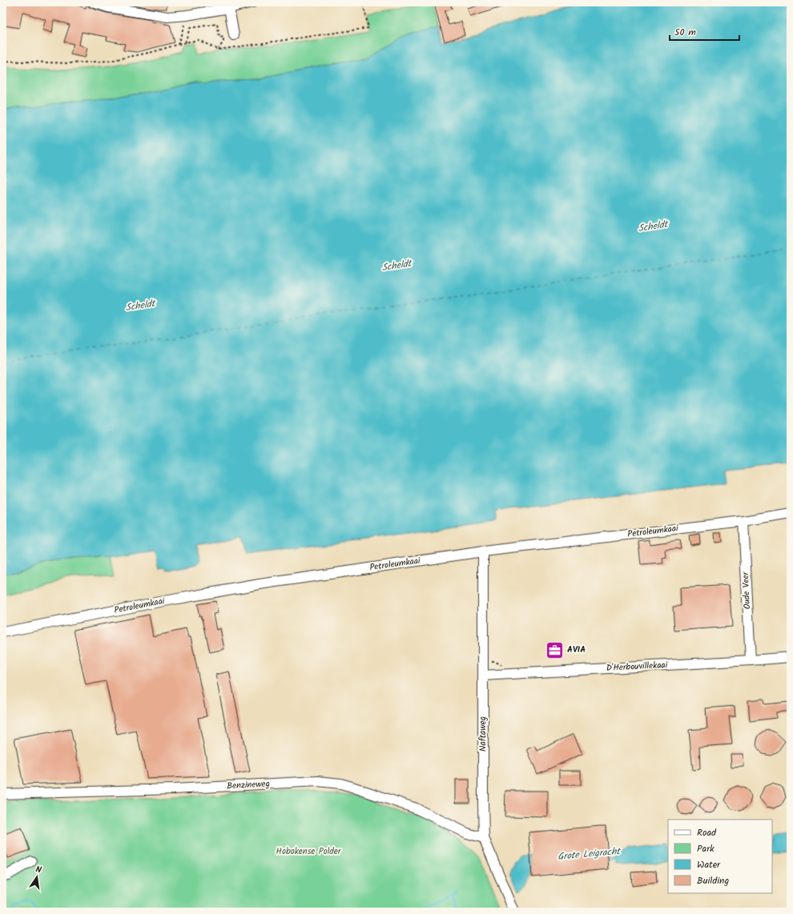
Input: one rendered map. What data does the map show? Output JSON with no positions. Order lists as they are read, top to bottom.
{
  "streets": {
    "street": [
      "Petroleumkaai",
      "Oude Veer",
      "D'Herbouvillekaai",
      "Naftaweg",
      "Benzineweg"
    ]
  },
  "crossings": [
    ["Petroleumkaai", "Oude Veer"],
    ["Petroleumkaai", "Naftaweg"],
    ["Oude Veer", "D'Herbouvillekaai"],
    ["D'Herbouvillekaai", "Naftaweg"],
    ["Naftaweg", "Benzineweg"]
  ],
  "water": ["Scheldt", "Grote Leigracht"],
  "parks": ["Hobokense Polder"],
  "places": {
    "office": ["AVIA"]
  },
  "legend": [
    "Road",
    "Park",
    "Water",
    "Building"
  ],
  "scale_bar": "50 m",
  "north": "top"
}
